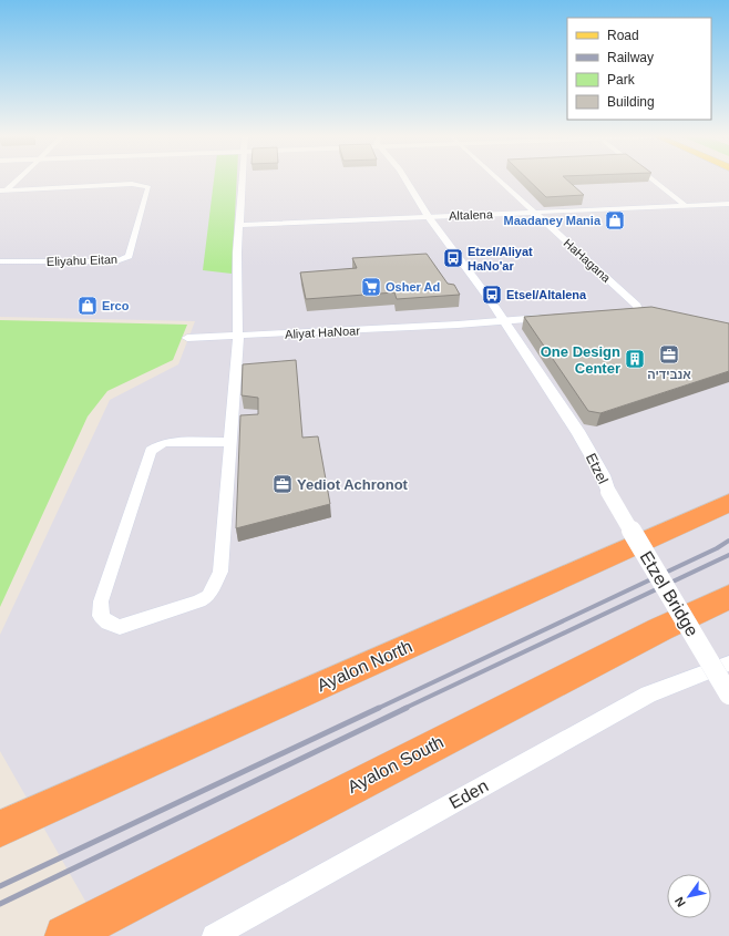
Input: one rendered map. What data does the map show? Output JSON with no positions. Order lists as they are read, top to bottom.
{
  "streets": {
    "highway": ["Ayalon North", "Ayalon South"],
    "street": [
      "Altalena",
      "Eliyahu Eitan",
      "HaHagana",
      "Aliyat HaNoar",
      "Etzel",
      "Etzel Bridge",
      "Eden"
    ]
  },
  "crossings": [
    ["Altalena", "HaHagana"],
    ["Altalena", "Etzel"],
    ["Aliyat HaNoar", "Etzel"],
    ["Etzel", "Etzel Bridge"]
  ],
  "places": {
    "shop": ["Maadaney Mania", "Erco"],
    "bus stop": ["Etzel/Aliyat HaNo'ar", "Etsel/Altalena"],
    "supermarket": ["Osher Ad"],
    "office": ["אנבידיה", "Yediot Achronot"],
    "building": ["One Design Center"]
  },
  "legend": [
    "Road",
    "Railway",
    "Park",
    "Building"
  ],
  "north": "bottom left"
}
